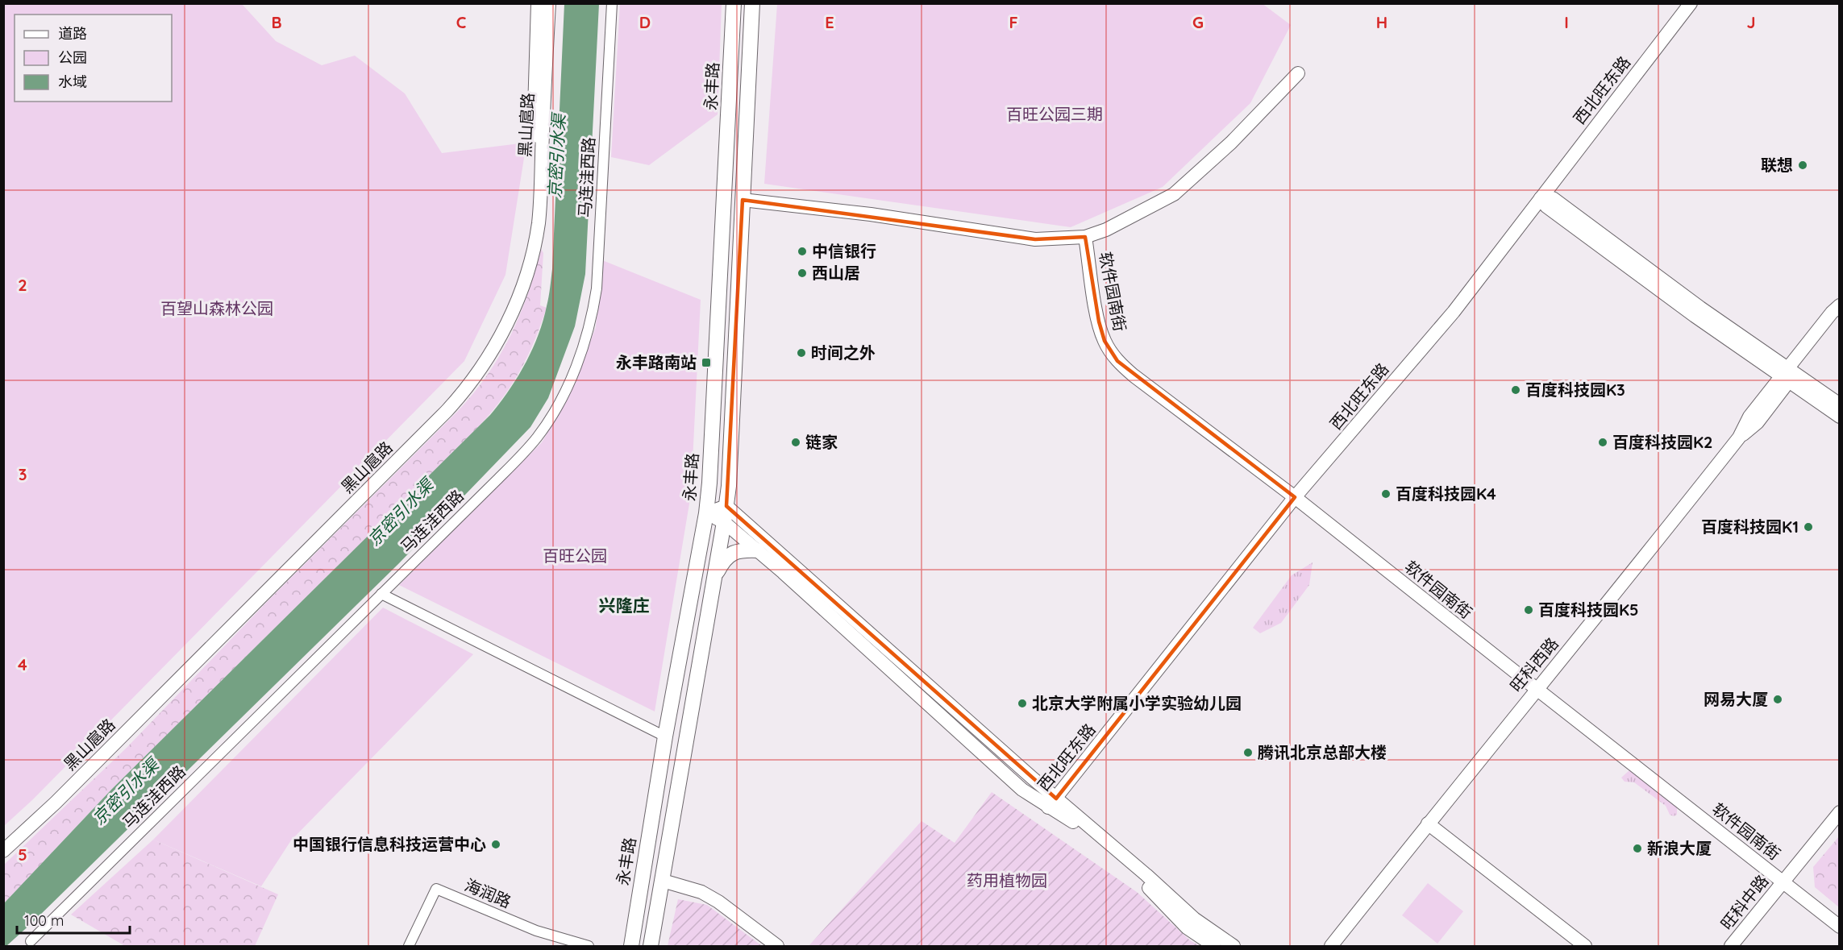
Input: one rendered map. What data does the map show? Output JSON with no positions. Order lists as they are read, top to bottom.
{
  "streets": {
    "main road": ["永丰路"],
    "street": [
      "西北旺东路",
      "黑山扈路",
      "马连洼西路",
      "软件园南街",
      "旺科西路",
      "海润路",
      "旺科中路"
    ]
  },
  "crossings": [
    ["西北旺东路", "软件园南街"],
    ["软件园南街", "旺科西路"],
    ["软件园南街", "旺科中路"]
  ],
  "districts": ["兴隆庄"],
  "water": ["京密引水渠"],
  "parks": [
    "百旺公园三期",
    "百望山森林公园",
    "百旺公园",
    "药用植物园"
  ],
  "places": {
    "other": [
      "联想",
      "中信银行",
      "西山居",
      "时间之外",
      "百度科技园K3",
      "链家",
      "百度科技园K2",
      "百度科技园K4",
      "百度科技园K1",
      "百度科技园K5",
      "网易大厦",
      "北京大学附属小学实验幼儿园",
      "腾讯北京总部大楼",
      "中国银行信息科技运营中心",
      "新浪大厦"
    ],
    "transit": ["永丰路南站"]
  },
  "legend": ["道路", "公园", "水域"],
  "scale_bar": "100 m",
  "grid": {
    "columns": [
      "B",
      "C",
      "D",
      "E",
      "F",
      "G",
      "H",
      "I",
      "J"
    ],
    "rows": [
      "2",
      "3",
      "4",
      "5"
    ]
  }
}
